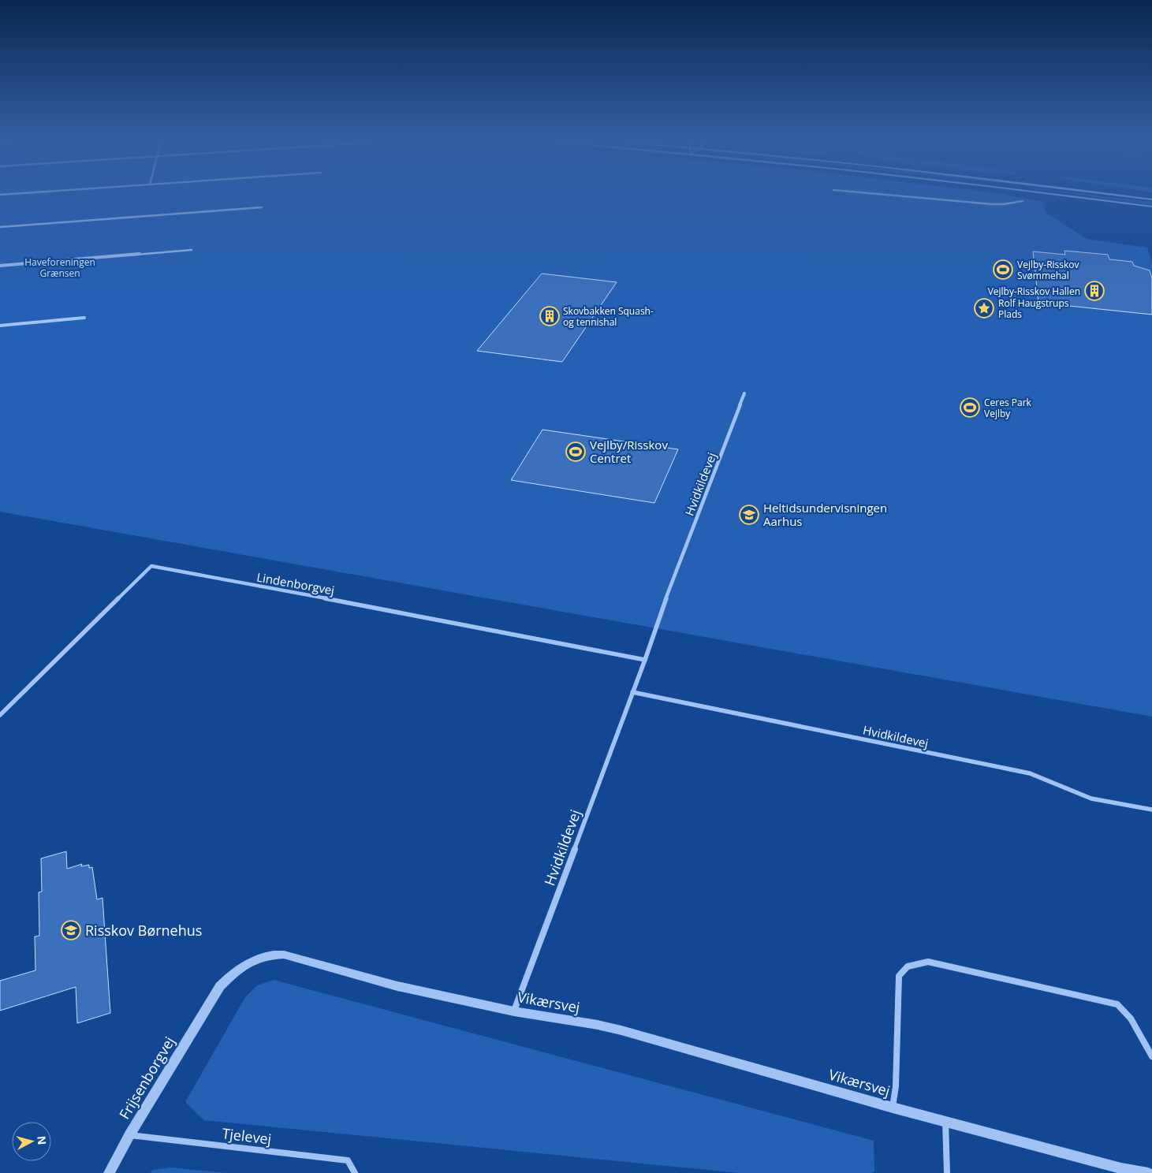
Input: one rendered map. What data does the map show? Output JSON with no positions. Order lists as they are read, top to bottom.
{
  "streets": {
    "street": [
      "Hvidkildevej",
      "Lindenborgvej",
      "Vikærsvej",
      "Frijsenborgvej",
      "Tjelevej"
    ]
  },
  "crossings": [
    ["Hvidkildevej", "Lindenborgvej"],
    ["Hvidkildevej", "Vikærsvej"],
    ["Vikærsvej", "Frijsenborgvej"],
    ["Frijsenborgvej", "Tjelevej"]
  ],
  "parks": ["Haveforeningen Grænsen"],
  "places": {
    "sports": ["Vejlby-Risskov Svømmehal", "Ceres Park Vejlby", "Vejlby/Risskov Centret"],
    "building": ["Vejlby-Risskov Hallen", "Skovbakken Squash- og tennishal"],
    "place": ["Rolf Haugstrups Plads"],
    "school or university": ["Heltidsundervisningen Aarhus", "Risskov Børnehus"]
  },
  "north": "right"
}
